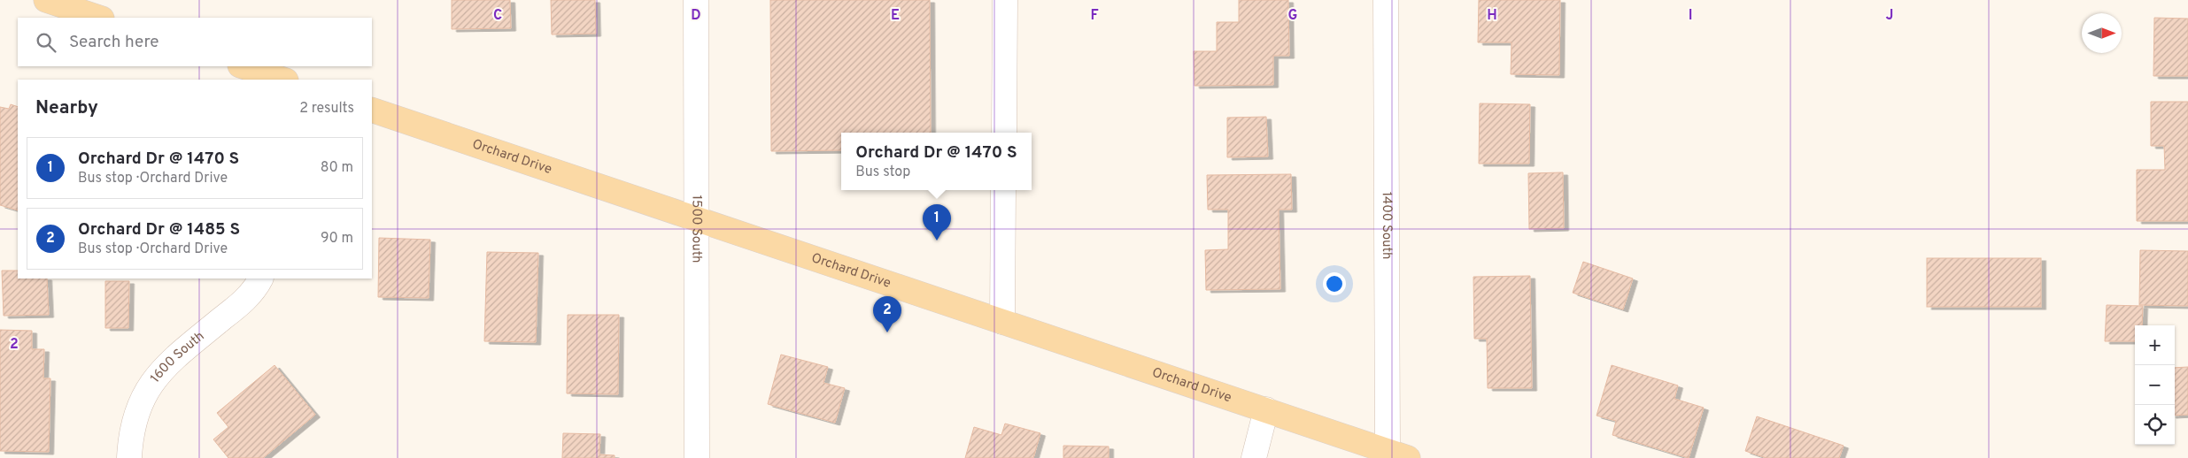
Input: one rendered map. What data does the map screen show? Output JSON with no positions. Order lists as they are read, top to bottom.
{
  "streets": {
    "main road": ["Orchard Drive"],
    "street": ["1400 South", "1500 South", "1600 South"]
  },
  "crossings": [
    ["Orchard Drive", "1400 South"],
    ["Orchard Drive", "1500 South"]
  ],
  "north": "right",
  "page": {
    "search": "Search here",
    "heading": ["Nearby", "2 results"],
    "popup": ["Orchard Dr @ 1470 S", "Bus stop"],
    "list": [
      {
        "mark": "1",
        "name": "Orchard Dr @ 1470 S",
        "note": "Bus stop · Orchard Drive",
        "value": "80 m"
      },
      {
        "mark": "2",
        "name": "Orchard Dr @ 1485 S",
        "note": "Bus stop · Orchard Drive",
        "value": "90 m"
      }
    ],
    "pins": ["1", "2"],
    "map_buttons": ["+", "−"]
  },
  "grid": {
    "columns": [
      "C",
      "D",
      "E",
      "F",
      "G",
      "H",
      "I",
      "J"
    ],
    "rows": ["2"]
  }
}
